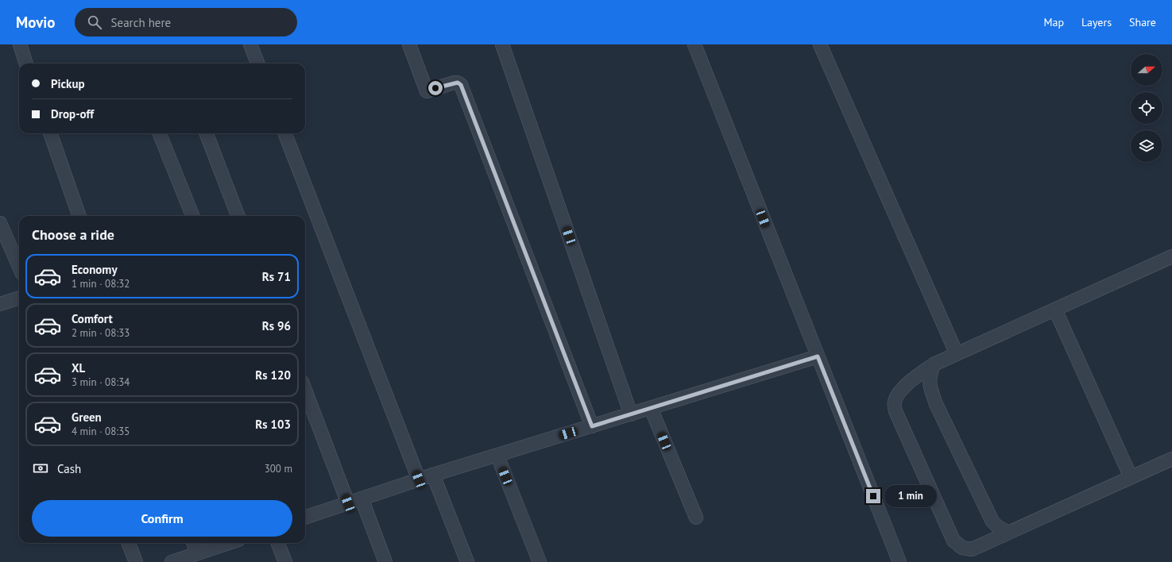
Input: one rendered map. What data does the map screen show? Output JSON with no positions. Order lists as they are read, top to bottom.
{
  "north": "right",
  "page": {
    "header": "Movio",
    "search": "Search here",
    "nav": ["Map", "Layers", "Share"],
    "banner": ["Pickup", "Drop-off"],
    "heading": "Choose a ride",
    "list": [
      {
        "name": "Economy",
        "note": "1 min · 08:32",
        "value": "Rs 71"
      },
      {
        "name": "Comfort",
        "note": "2 min · 08:33",
        "value": "Rs 96"
      },
      {
        "name": "XL",
        "note": "3 min · 08:34",
        "value": "Rs 120"
      },
      {
        "name": "Green",
        "note": "4 min · 08:35",
        "value": "Rs 103"
      }
    ],
    "pay": ["Cash", "300 m"],
    "bubble": "1 min",
    "buttons": "Confirm"
  }
}
